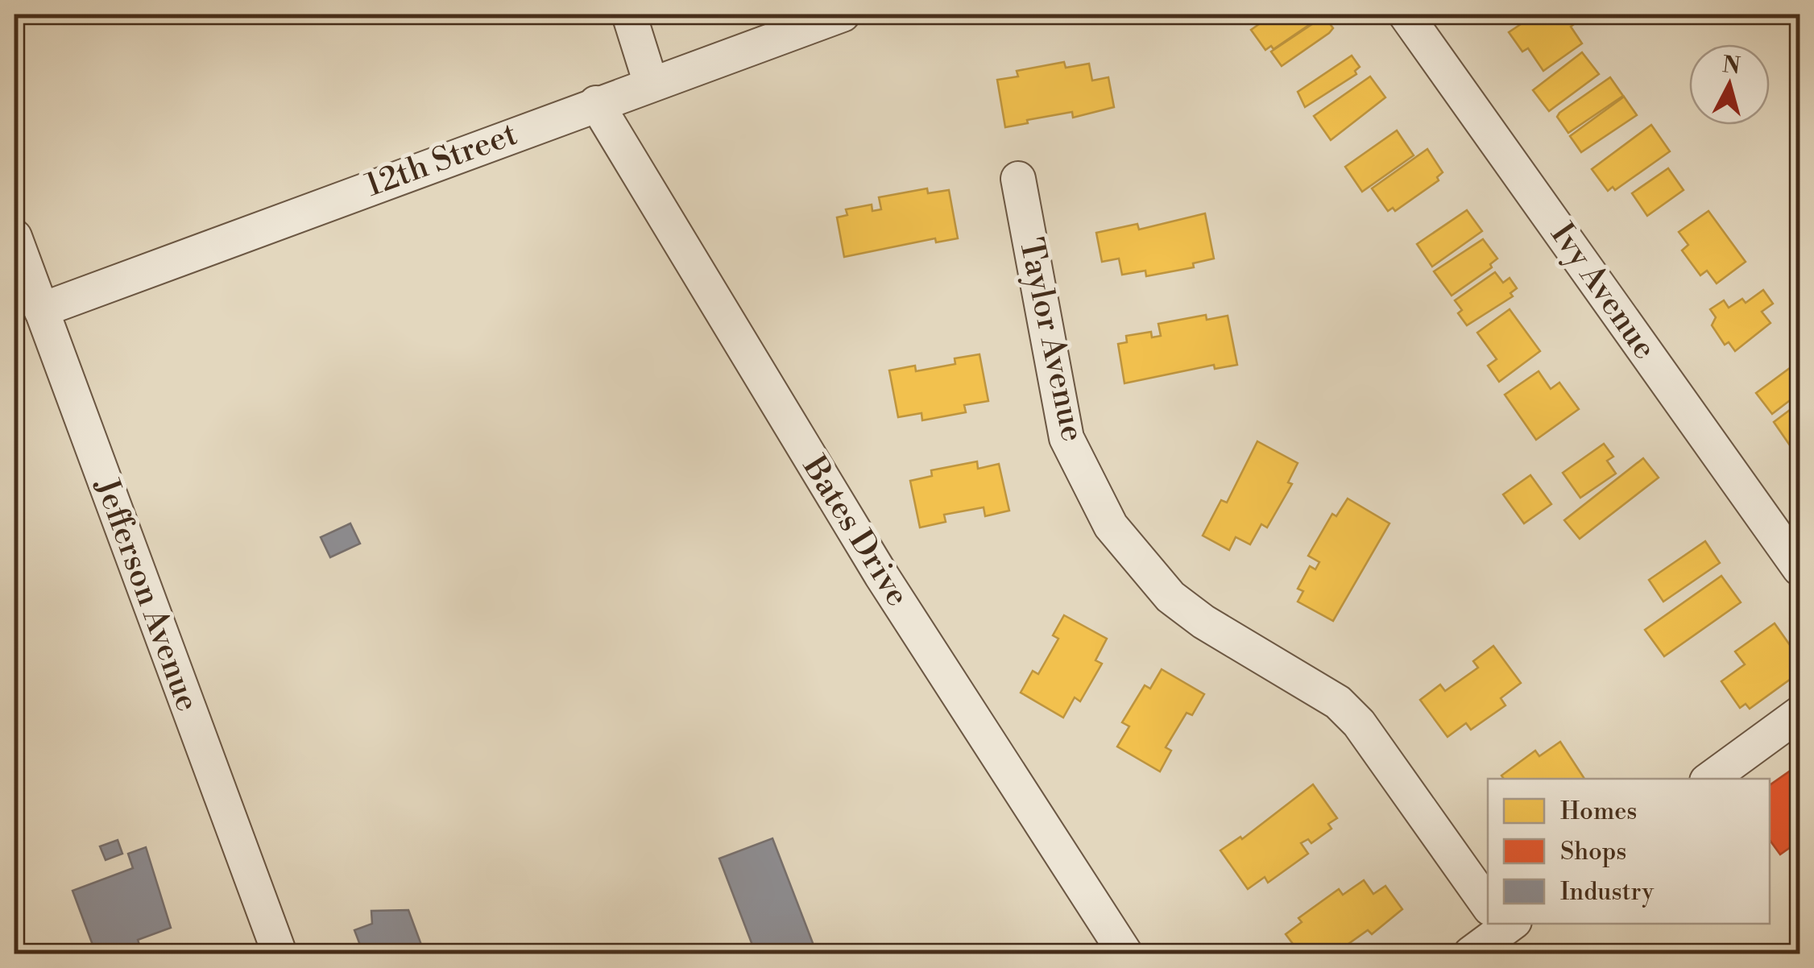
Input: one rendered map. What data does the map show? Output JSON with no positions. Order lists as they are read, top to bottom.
{
  "streets": {
    "street": [
      "12th Street",
      "Ivy Avenue",
      "Taylor Avenue",
      "Bates Drive",
      "Jefferson Avenue"
    ]
  },
  "crossings": [
    ["12th Street", "Bates Drive"],
    ["12th Street", "Jefferson Avenue"]
  ],
  "legend": ["Homes", "Shops", "Industry"],
  "north": "top"
}
